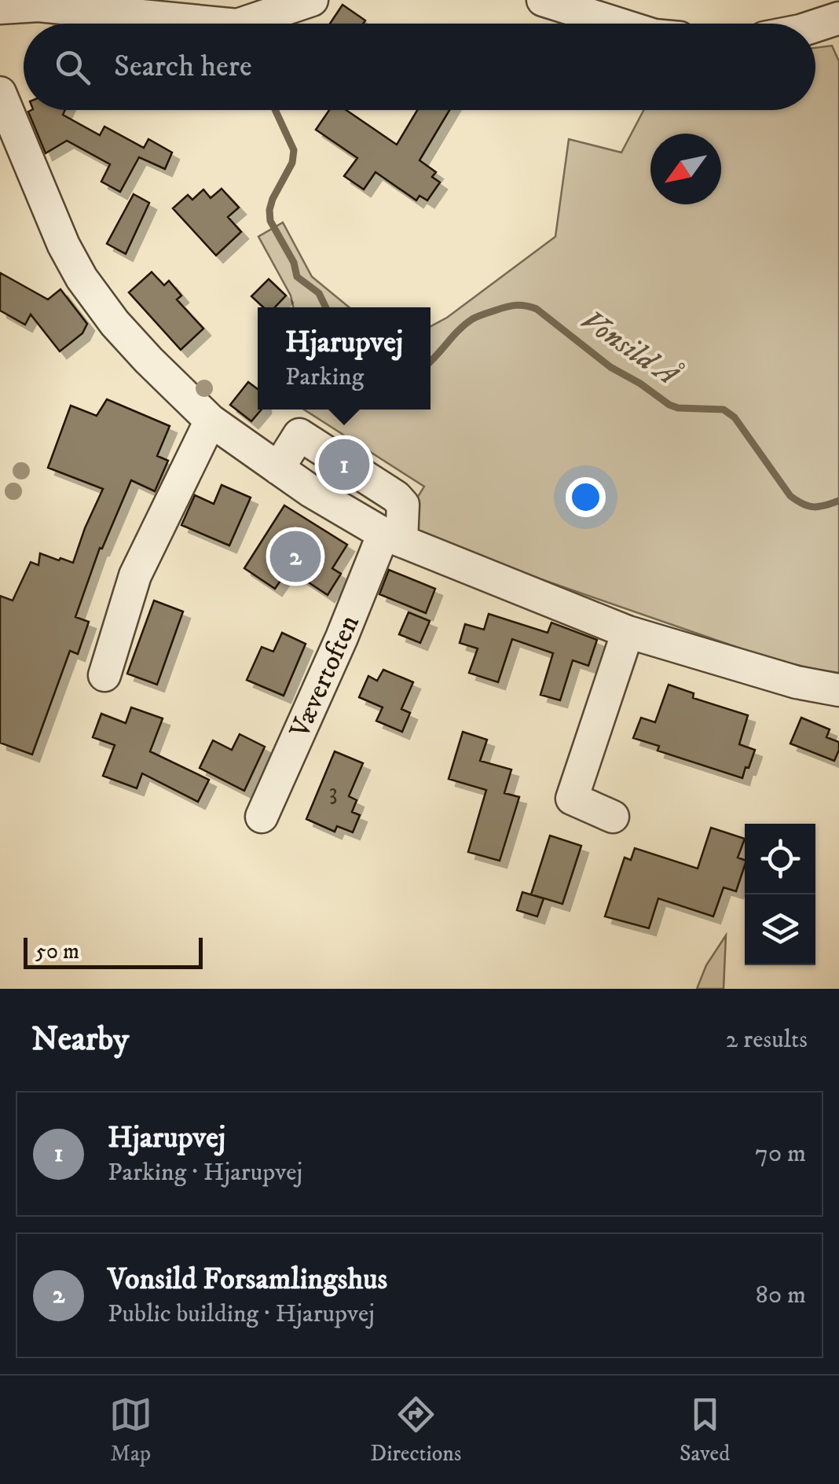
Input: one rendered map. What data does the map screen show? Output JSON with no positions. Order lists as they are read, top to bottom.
{
  "streets": {
    "street": ["Vævertoften"]
  },
  "water": ["Vonsild Å"],
  "house_numbers": ["3"],
  "scale_bar": "50 m",
  "north": "bottom left",
  "page": {
    "search": "Search here",
    "popup": ["Hjarupvej", "Parking"],
    "pins": ["1", "2"],
    "scale": "50 m",
    "heading": ["Nearby", "2 results"],
    "list": [
      {
        "mark": "1",
        "name": "Hjarupvej",
        "note": "Parking · Hjarupvej",
        "value": "70 m"
      },
      {
        "mark": "2",
        "name": "Vonsild Forsamlingshus",
        "note": "Public building · Hjarupvej",
        "value": "80 m"
      }
    ],
    "nav": ["Map", "Directions", "Saved"]
  }
}
